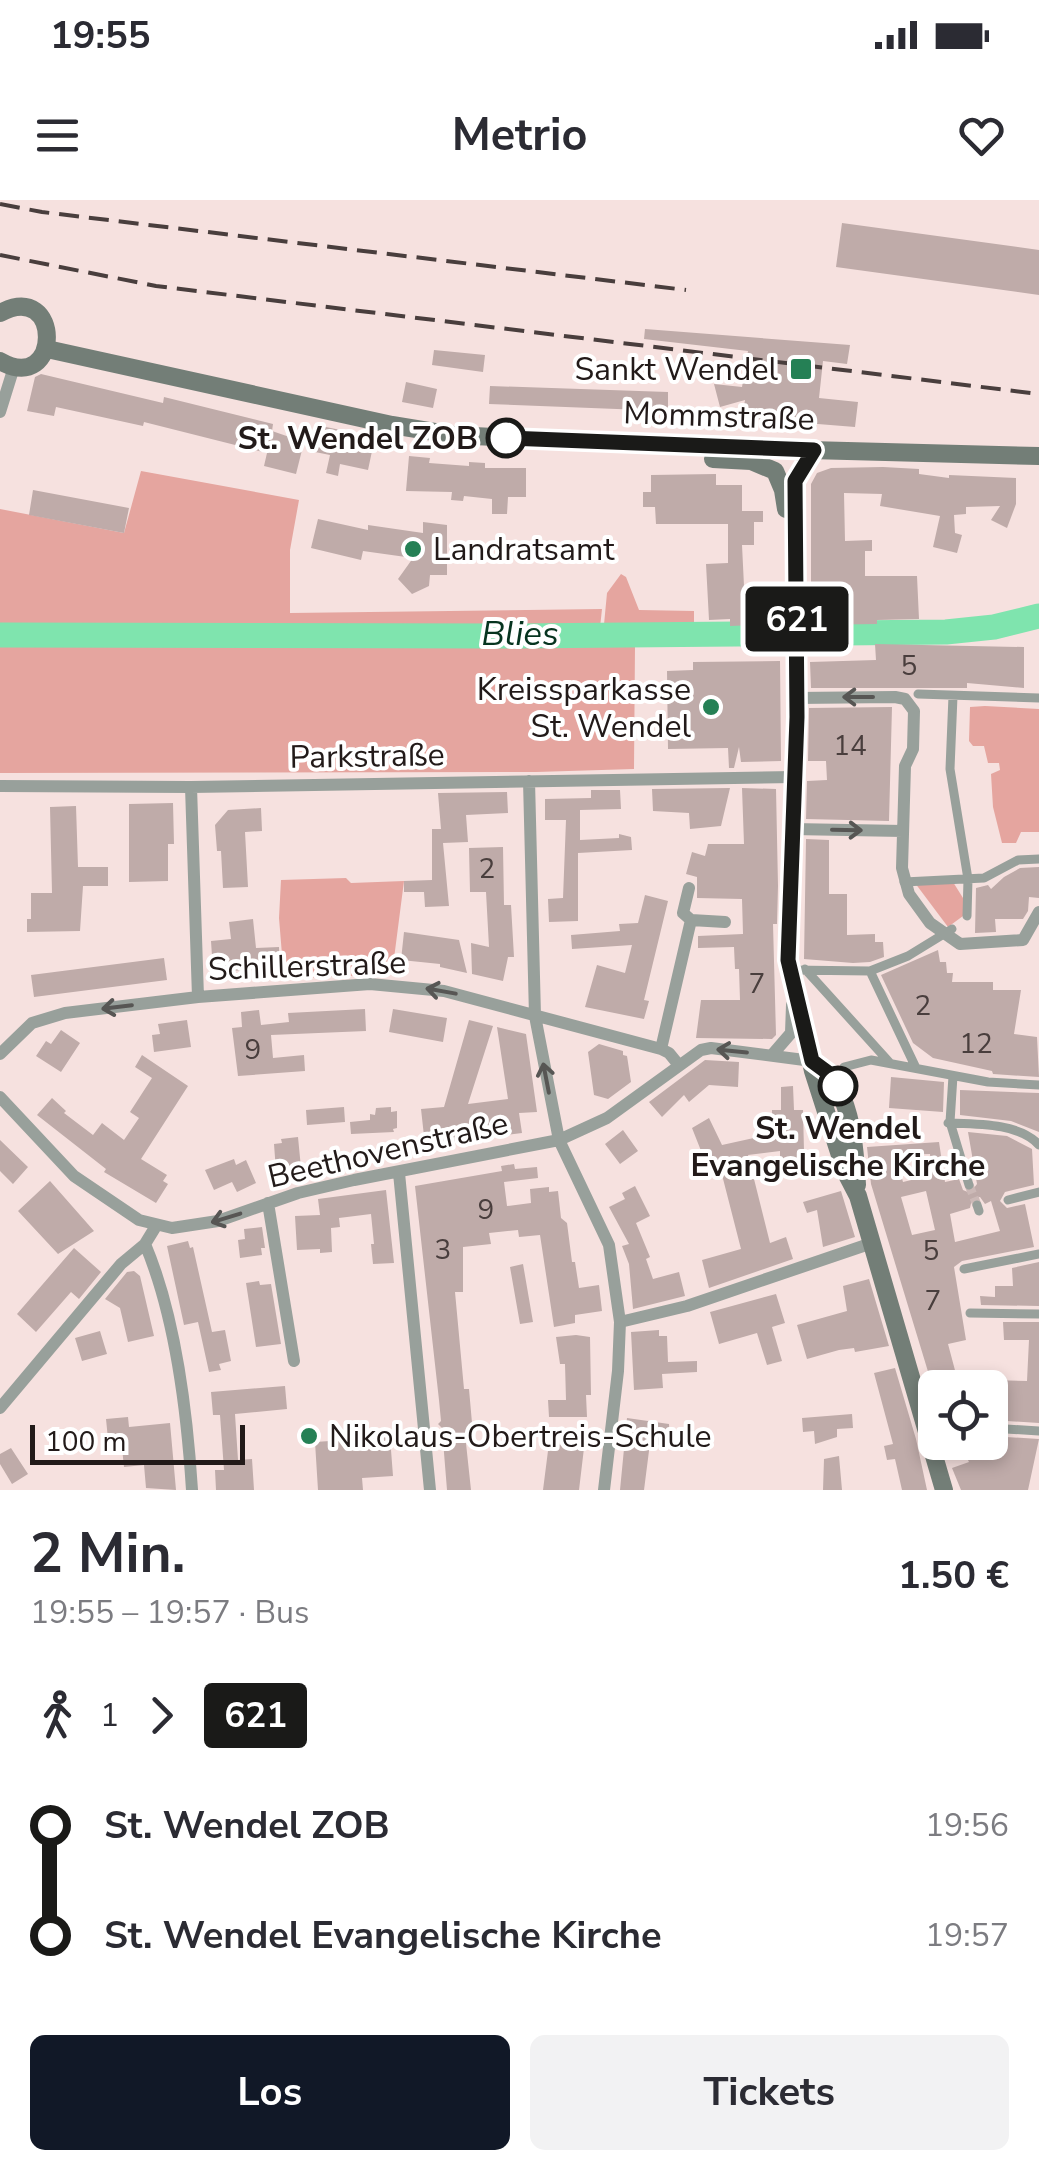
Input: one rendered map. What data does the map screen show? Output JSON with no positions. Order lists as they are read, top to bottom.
{
  "streets": {
    "main road": ["Mommstraße"],
    "street": ["Parkstraße", "Schillerstraße", "Beethovenstraße"]
  },
  "crossings": [
    ["Schillerstraße", "Beethovenstraße"]
  ],
  "one_way": ["Schillerstraße"],
  "water": ["Blies"],
  "places": {
    "transit": ["Sankt Wendel"],
    "other": [
      "St. Wendel ZOB",
      "Landratsamt",
      "Kreissparkasse St. Wendel",
      "St. Wendel Evangelische Kirche",
      "Nikolaus-Obertreis-Schule"
    ]
  },
  "lines": ["bus line 621"],
  "house_numbers": [
    "5",
    "14",
    "2",
    "7",
    "2",
    "12",
    "9",
    "9",
    "3",
    "5",
    "7"
  ],
  "scale_bar": "100 m",
  "page": {
    "status": "19:55",
    "header": "Metrio",
    "on_map": "621",
    "scale": "100 m",
    "heading": ["2 Min.", "19:55 – 19:57 · Bus", "1.50 €"],
    "legs": ["1", "621"],
    "list": [
      {
        "name": "St. Wendel ZOB",
        "value": "19:56"
      },
      {
        "name": "St. Wendel Evangelische Kirche",
        "value": "19:57"
      }
    ],
    "buttons": ["Los", "Tickets"]
  }
}
